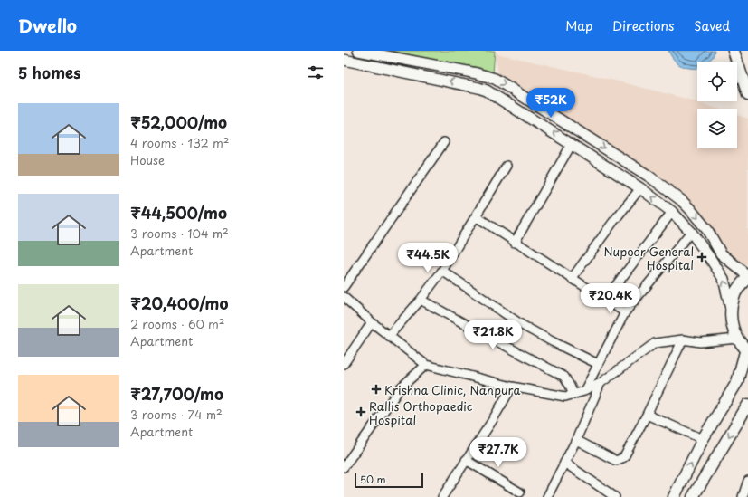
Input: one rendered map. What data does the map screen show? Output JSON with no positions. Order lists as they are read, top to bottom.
{
  "places": {
    "health": ["Nupoor General Hospital", "Krishna Clinic, Nanpura", "Rallis Orthopaedic Hospital"]
  },
  "scale_bar": "50 m",
  "page": {
    "header": "Dwello",
    "nav": ["Map", "Directions", "Saved"],
    "heading": "5 homes",
    "price": [
      "₹52K",
      "₹44.5K",
      "₹20.4K",
      "₹21.8K",
      "₹27.7K"
    ],
    "list": [
      {
        "name": "₹52,000/mo",
        "note": "4 rooms · 132 m² · House"
      },
      {
        "name": "₹44,500/mo",
        "note": "3 rooms · 104 m² · Apartment"
      },
      {
        "name": "₹20,400/mo",
        "note": "2 rooms · 60 m² · Apartment"
      },
      {
        "name": "₹27,700/mo",
        "note": "3 rooms · 74 m² · Apartment"
      }
    ],
    "scale": "50 m"
  }
}
